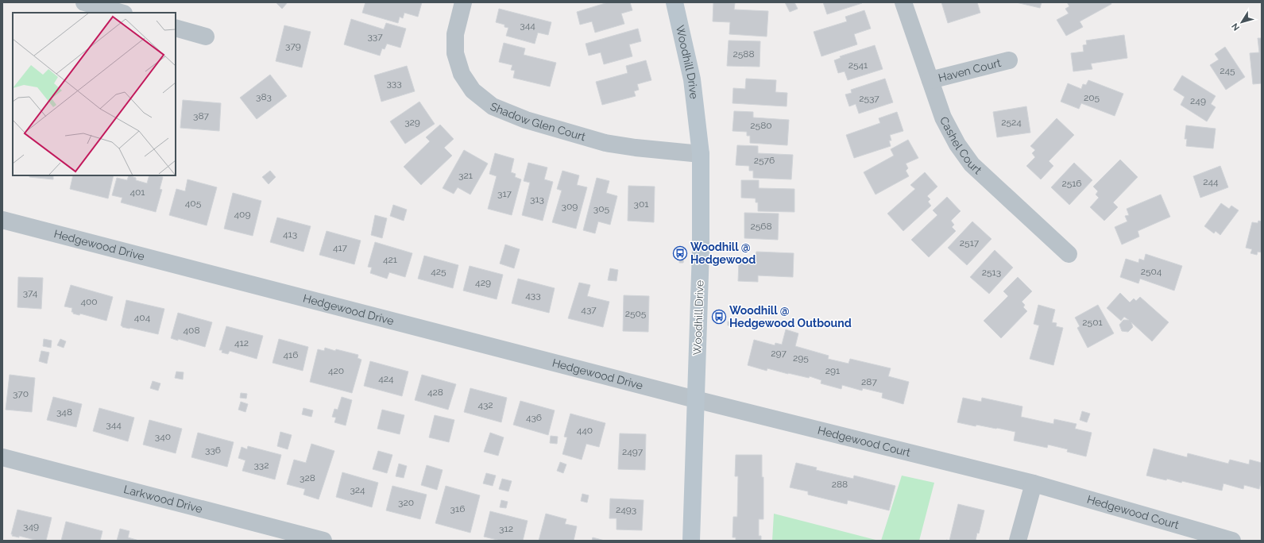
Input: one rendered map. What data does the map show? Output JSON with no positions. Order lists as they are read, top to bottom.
{
  "streets": {
    "street": [
      "Woodhill Drive",
      "Haven Court",
      "Shadow Glen Court",
      "Cashel Court",
      "Hedgewood Drive",
      "Hedgewood Court",
      "Larkwood Drive"
    ]
  },
  "crossings": [
    ["Woodhill Drive", "Shadow Glen Court"],
    ["Woodhill Drive", "Hedgewood Drive"],
    ["Woodhill Drive", "Hedgewood Court"],
    ["Haven Court", "Cashel Court"],
    ["Hedgewood Drive", "Hedgewood Court"]
  ],
  "places": {
    "bus stop": ["Woodhill @ Hedgewood", "Woodhill @ Hedgewood Outbound"]
  },
  "house_numbers": [
    "344",
    "337",
    "379",
    "2588",
    "2541",
    "245",
    "333",
    "383",
    "205",
    "2537",
    "249",
    "387",
    "329",
    "2524",
    "2580",
    "2576",
    "321",
    "244",
    "2516",
    "401",
    "317",
    "313",
    "405",
    "301",
    "309",
    "305",
    "409",
    "2568",
    "413",
    "2517",
    "417",
    "421",
    "425",
    "2504",
    "2513",
    "429",
    "374",
    "433",
    "400",
    "437",
    "2505",
    "404",
    "2501",
    "408",
    "412",
    "297",
    "416",
    "295",
    "420",
    "291",
    "424",
    "287",
    "428",
    "370",
    "432",
    "348",
    "436",
    "344",
    "440",
    "340",
    "336",
    "2497",
    "332",
    "328",
    "288",
    "324",
    "320",
    "316",
    "2493",
    "349",
    "312"
  ],
  "north": "bottom left"
}
